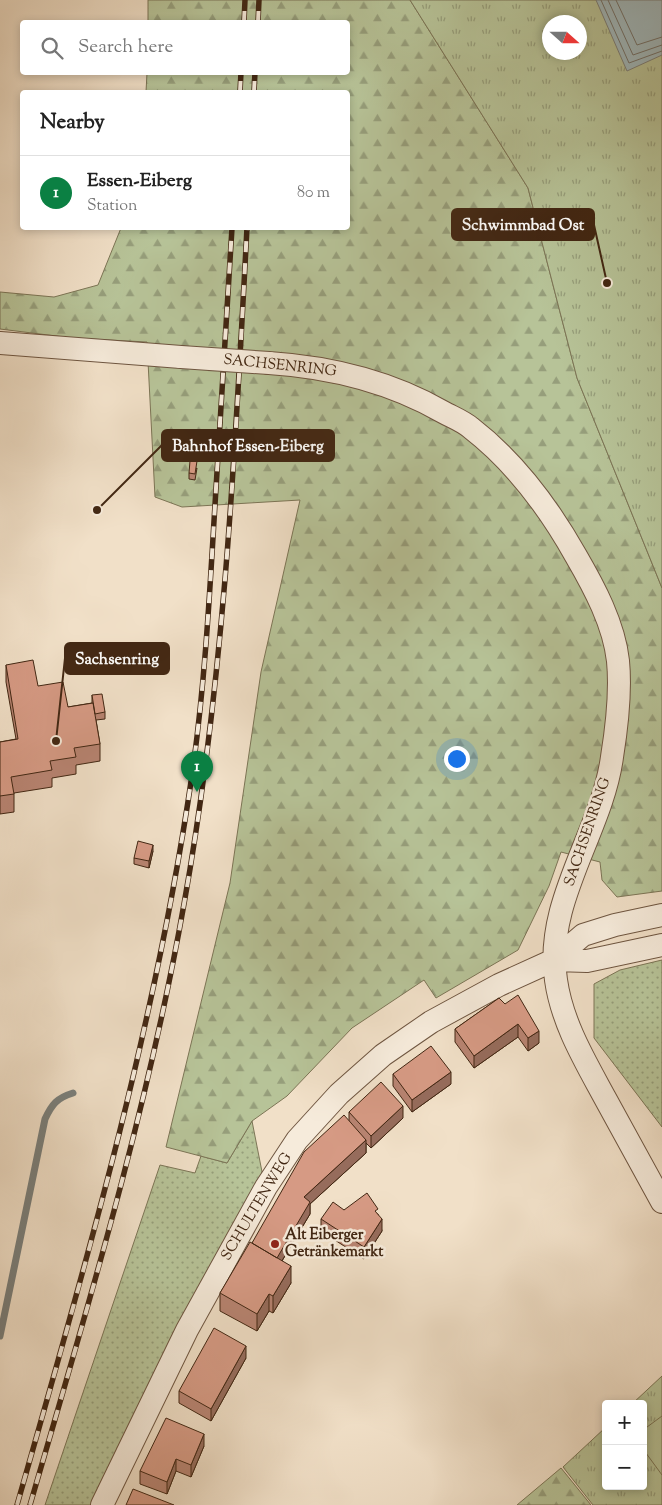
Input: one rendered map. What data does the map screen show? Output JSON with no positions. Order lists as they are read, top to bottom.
{
  "streets": {
    "street": ["SACHSENRING", "SCHULTENWEG"]
  },
  "crossings": [
    ["SACHSENRING", "SCHULTENWEG"]
  ],
  "places": [
    "Schwimmbad Ost",
    "Bahnhof Essen-Eiberg",
    "Sachsenring",
    "Alt Eiberger Getränkemarkt"
  ],
  "north": "right",
  "page": {
    "search": "Search here",
    "heading": "Nearby",
    "list": [
      {
        "mark": "1",
        "name": "Essen-Eiberg",
        "note": "Station",
        "value": "80 m"
      }
    ],
    "pins": "1",
    "map_buttons": ["+", "−"]
  }
}
